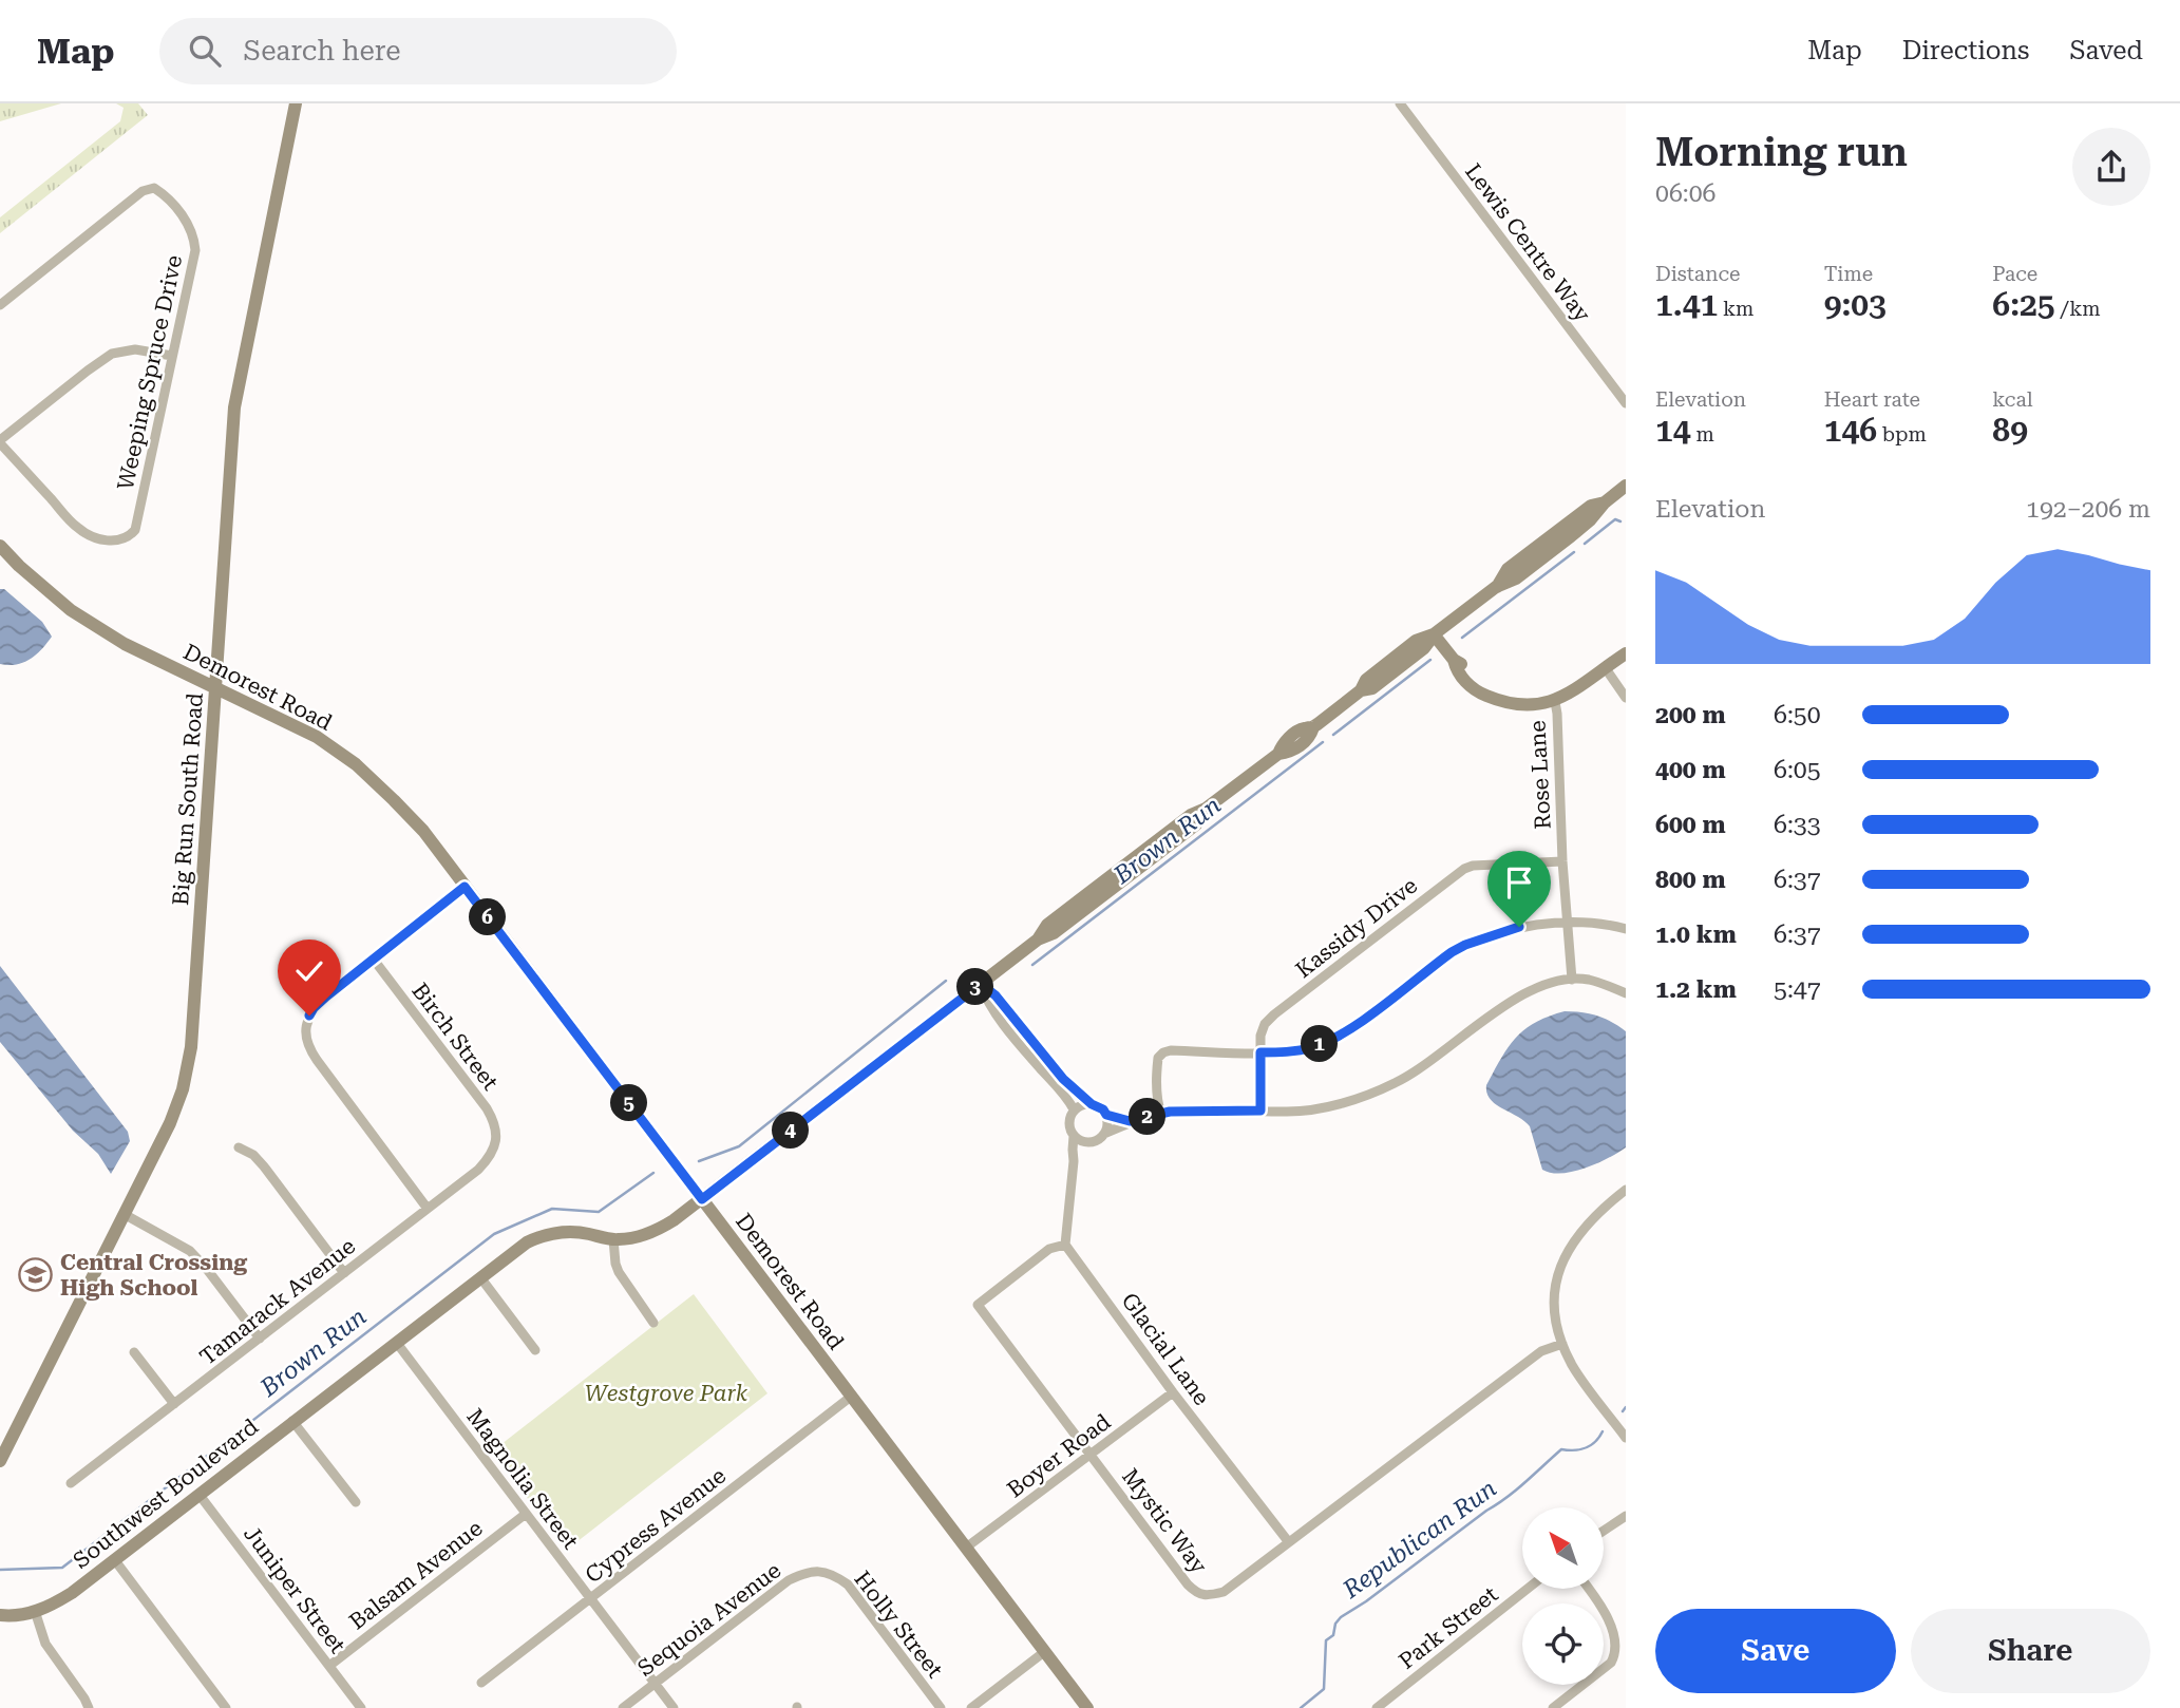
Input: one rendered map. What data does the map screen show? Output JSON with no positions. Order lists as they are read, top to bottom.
{
  "streets": {
    "street": [
      "Lewis Centre Way",
      "Weeping Spruce Drive",
      "Demorest Road",
      "Rose Lane",
      "Big Run South Road",
      "Kassidy Drive",
      "Birch Street",
      "Tamarack Avenue",
      "Glacial Lane",
      "Boyer Road",
      "Magnolia Street",
      "Southwest Boulevard",
      "Mystic Way",
      "Cypress Avenue",
      "Balsam Avenue",
      "Juniper Street",
      "Sequoia Avenue",
      "Holly Street",
      "Park Street"
    ]
  },
  "crossings": [
    ["Demorest Road", "Big Run South Road"],
    ["Demorest Road", "Boyer Road"],
    ["Demorest Road", "Southwest Boulevard"],
    ["Demorest Road", "Cypress Avenue"],
    ["Rose Lane", "Kassidy Drive"],
    ["Birch Street", "Tamarack Avenue"],
    ["Glacial Lane", "Boyer Road"],
    ["Glacial Lane", "Mystic Way"],
    ["Boyer Road", "Mystic Way"],
    ["Magnolia Street", "Southwest Boulevard"],
    ["Magnolia Street", "Cypress Avenue"],
    ["Magnolia Street", "Balsam Avenue"],
    ["Magnolia Street", "Sequoia Avenue"],
    ["Southwest Boulevard", "Juniper Street"],
    ["Balsam Avenue", "Juniper Street"],
    ["Sequoia Avenue", "Holly Street"]
  ],
  "water": ["Brown Run", "Republican Run"],
  "parks": ["Westgrove Park"],
  "places": {
    "school or university": ["Central Crossing High School"]
  },
  "north": "top left",
  "page": {
    "header": "Map",
    "search": "Search here",
    "nav": ["Map", "Directions", "Saved"],
    "heading": ["Morning run", "06:06"],
    "stats": [
      ["Distance", "1.41 km"],
      ["Time", "9:03"],
      ["Pace", "6:25 /km"],
      ["Elevation", "14 m"],
      ["Heart rate", "146 bpm"],
      ["kcal", "89"]
    ],
    "chart": ["Elevation", "192–206 m"],
    "list": [
      {
        "name": "200 m",
        "note": "6:50"
      },
      {
        "name": "400 m",
        "note": "6:05"
      },
      {
        "name": "600 m",
        "note": "6:33"
      },
      {
        "name": "800 m",
        "note": "6:37"
      },
      {
        "name": "1.0 km",
        "note": "6:37"
      },
      {
        "name": "1.2 km",
        "note": "5:47"
      }
    ],
    "pins": [
      "6",
      "3",
      "1",
      "5",
      "2",
      "4"
    ],
    "buttons": ["Save", "Share"]
  }
}
